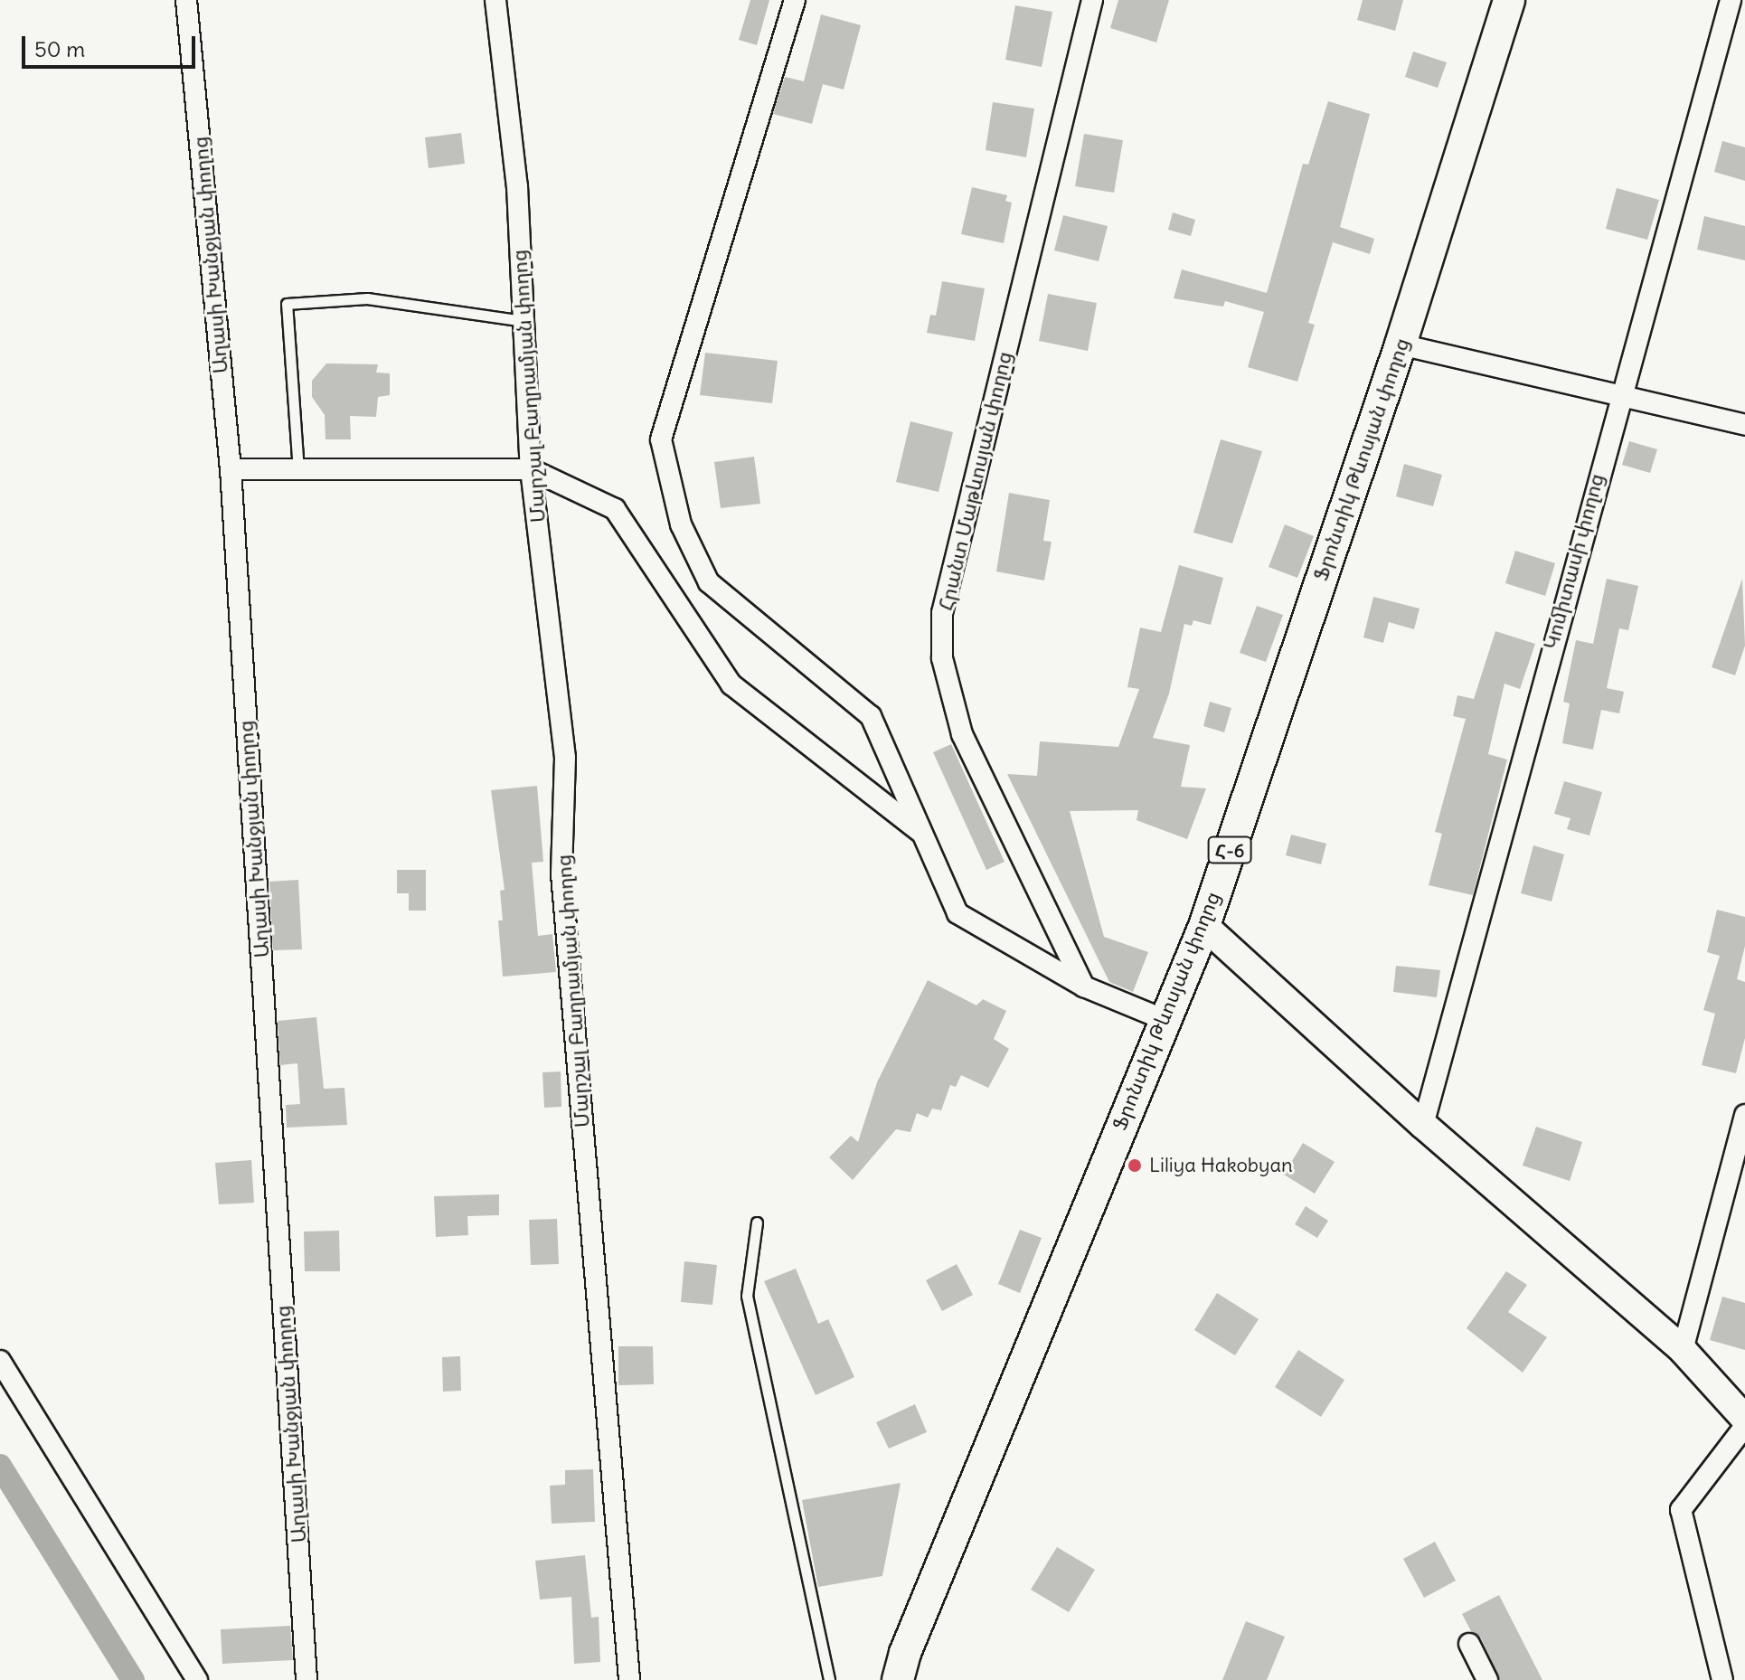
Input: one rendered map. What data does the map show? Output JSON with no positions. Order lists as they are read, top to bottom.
{
  "streets": {
    "main road": ["Ֆրոնտիկ Թևոսյան փողոց", "Հ-6"],
    "street": [
      "Աղասի Խանջյան փողոց",
      "Մարշալ Բաղրամյան փողոց",
      "Հրանտ Մաթևոսյան փողոց",
      "Կոմիտասի փողոց"
    ]
  },
  "places": ["Liliya Hakobyan"],
  "scale_bar": "50 m"
}
